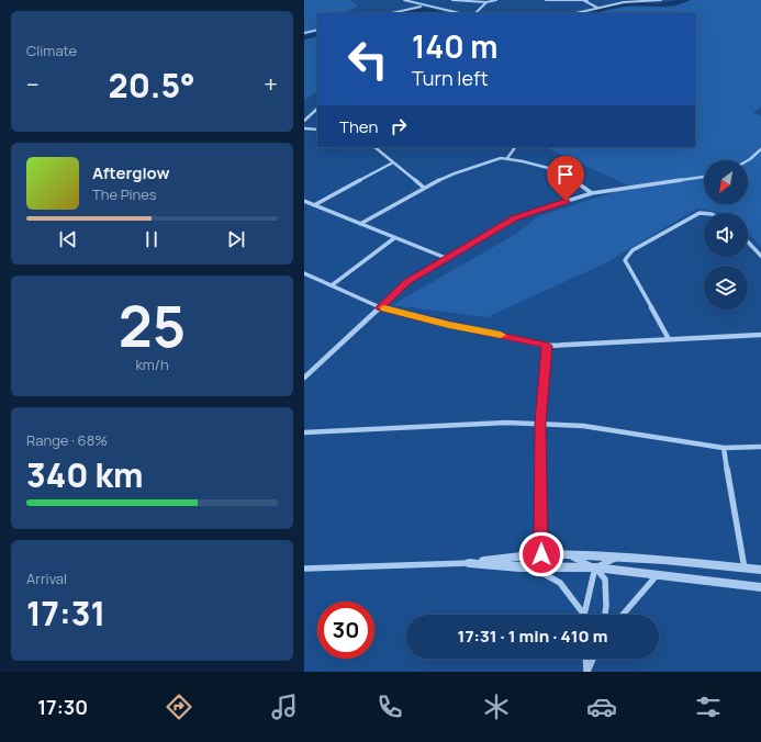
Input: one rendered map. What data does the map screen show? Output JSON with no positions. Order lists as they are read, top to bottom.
{
  "north": "bottom left",
  "page": {
    "tile": [
      "Climate",
      ["25", "km/h"],
      ["Range · 68%", "340 km"],
      ["Arrival", "17:31"]
    ],
    "turn": ["140 m", "Turn left"],
    "heat": ["−", "20.5°", "+"],
    "then": "Then",
    "song": ["Afterglow", "The Pines"],
    "limit": "30",
    "trip": "17:31 · 1 min · 410 m",
    "tabs": "17:30"
  }
}
